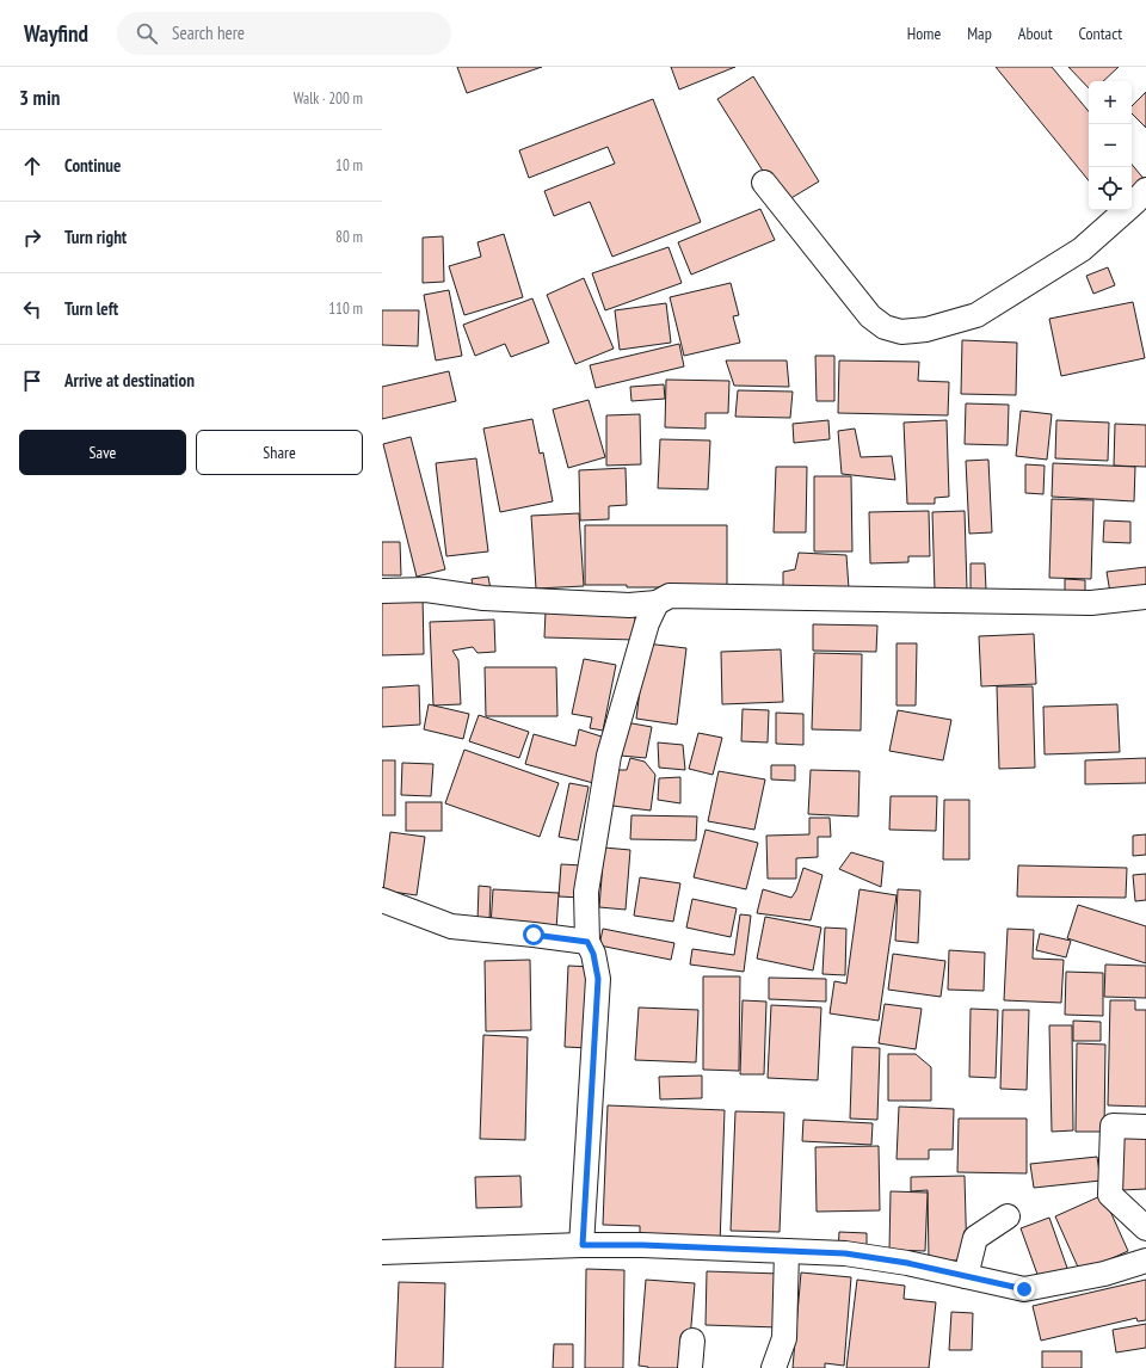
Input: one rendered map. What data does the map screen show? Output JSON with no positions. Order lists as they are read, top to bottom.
{
  "page": {
    "header": "Wayfind",
    "search": "Search here",
    "nav": [
      "Home",
      "Map",
      "About",
      "Contact"
    ],
    "heading": ["3 min", "Walk · 200 m"],
    "map_buttons": ["+", "−"],
    "list": [
      ["Continue", "10 m"],
      ["Turn right", "80 m"],
      ["Turn left", "110 m"],
      "Arrive at destination"
    ],
    "buttons": ["Save", "Share"]
  }
}
